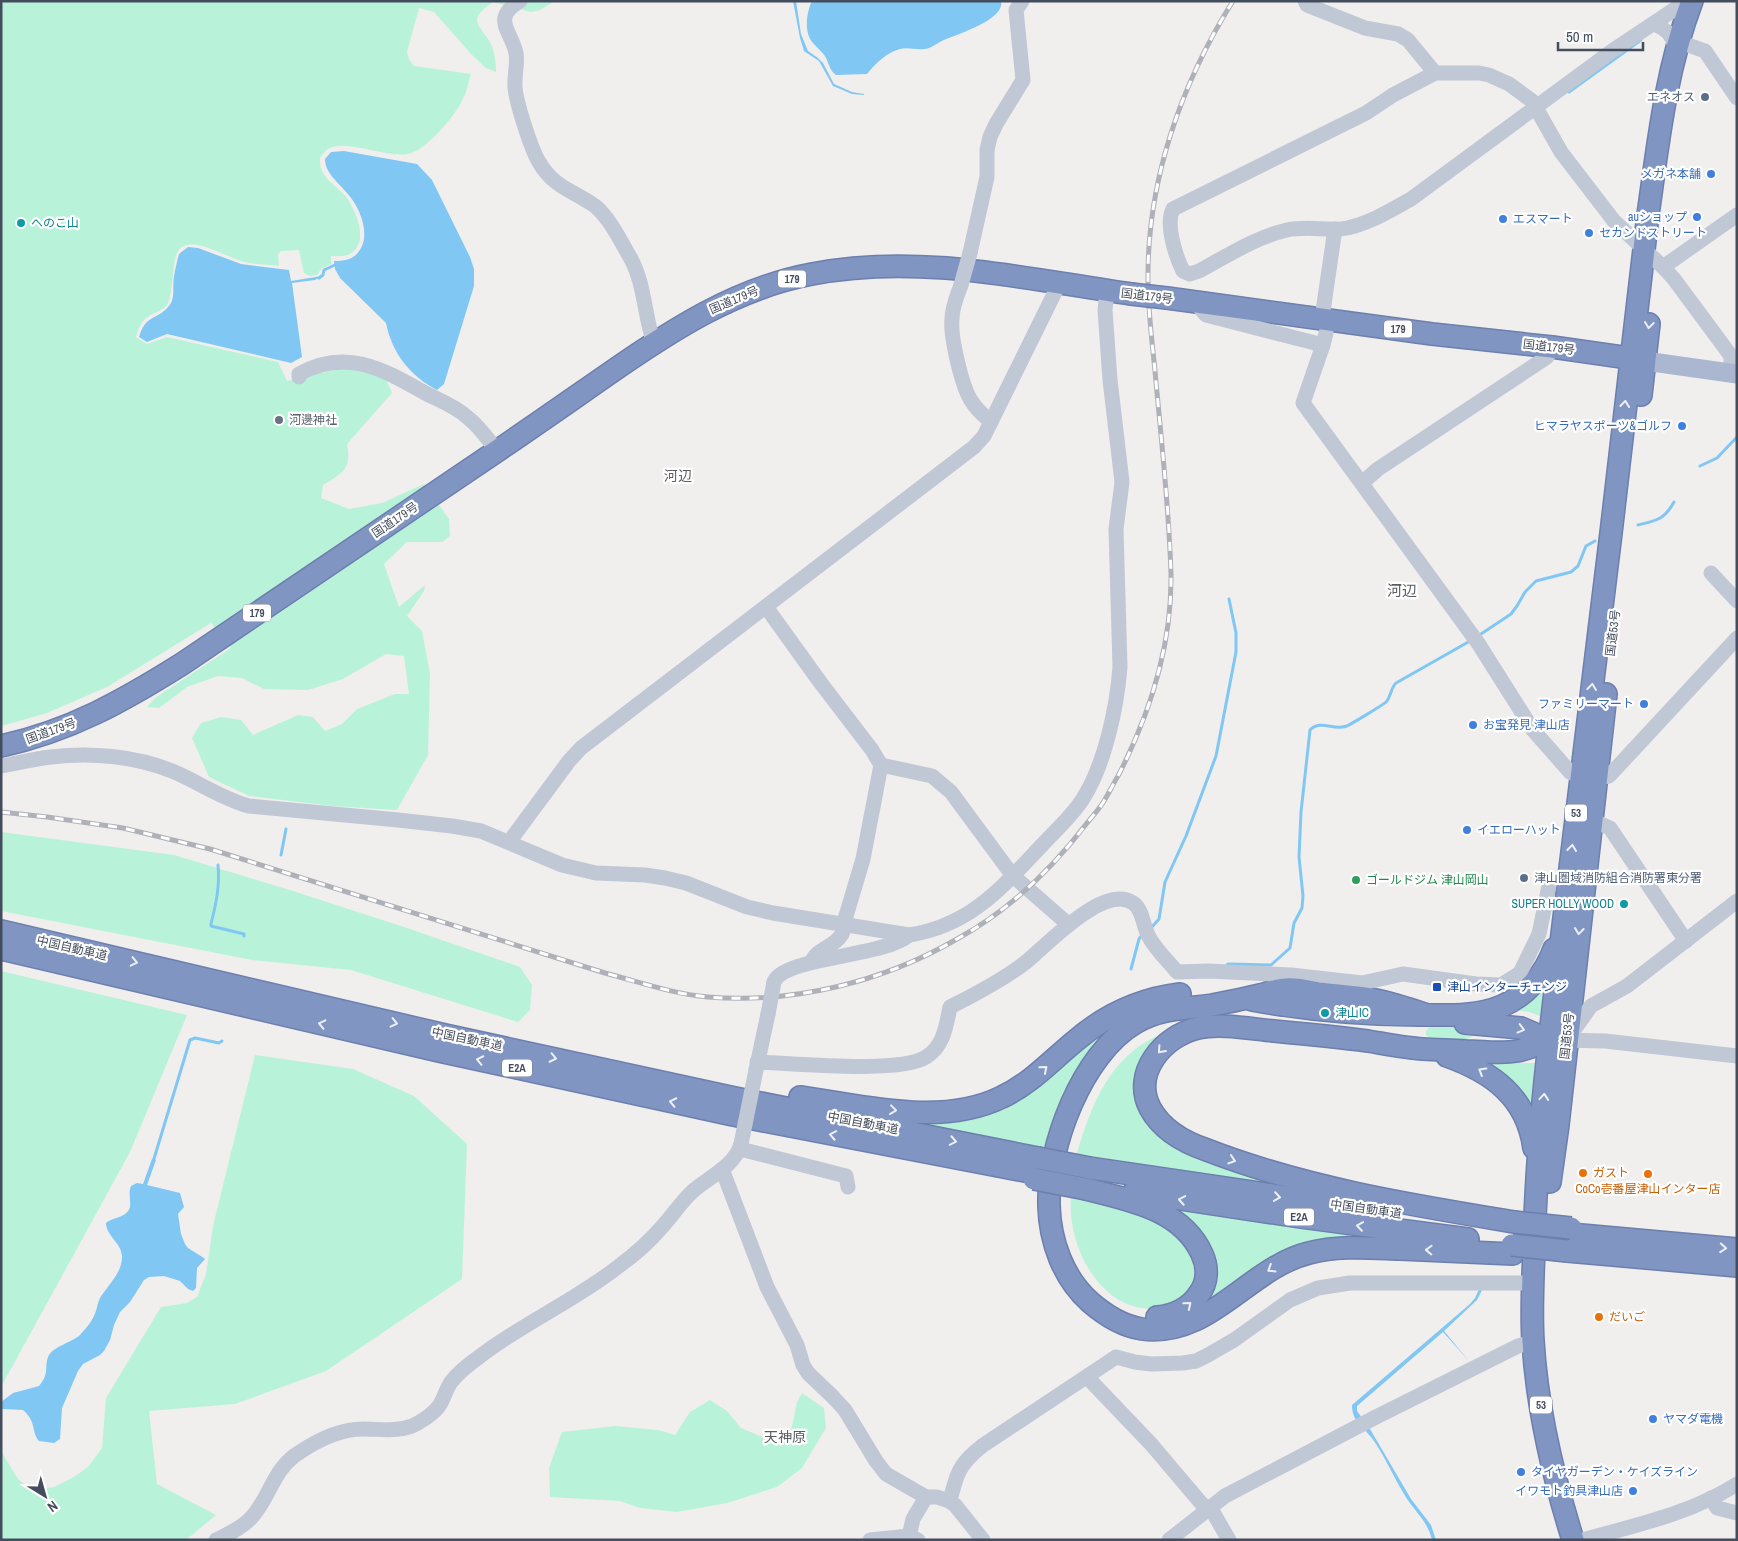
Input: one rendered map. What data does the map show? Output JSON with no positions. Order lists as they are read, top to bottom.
{
  "streets": {
    "highway": [
      "179",
      "国道179号",
      "国道53号",
      "53",
      "中国自動車道",
      "E2A"
    ]
  },
  "crossings": [
    ["国道179号", "国道53号"]
  ],
  "districts": ["河辺", "河辺", "天神原"],
  "places": {
    "other": [
      "エネオス",
      "メガネ本舗",
      "auショップ",
      "エスマート",
      "へのこ山",
      "セカンドストリート",
      "河邊神社",
      "ヒマラヤスポーツ&ゴルフ",
      "ファミリーマート",
      "お宝発見 津山店",
      "イエローハット",
      "津山圏域消防組合消防署東分署",
      "ゴールドジム 津山岡山",
      "SUPER HOLLY WOOD",
      "津山IC",
      "ガスト",
      "CoCo壱番屋津山インター店",
      "だいご",
      "ヤマダ電機",
      "タイヤガーデン・ケイズライン",
      "イワモト釣具津山店"
    ],
    "transit": ["津山インターチェンジ"]
  },
  "scale_bar": "50 m",
  "north": "bottom right"
}
